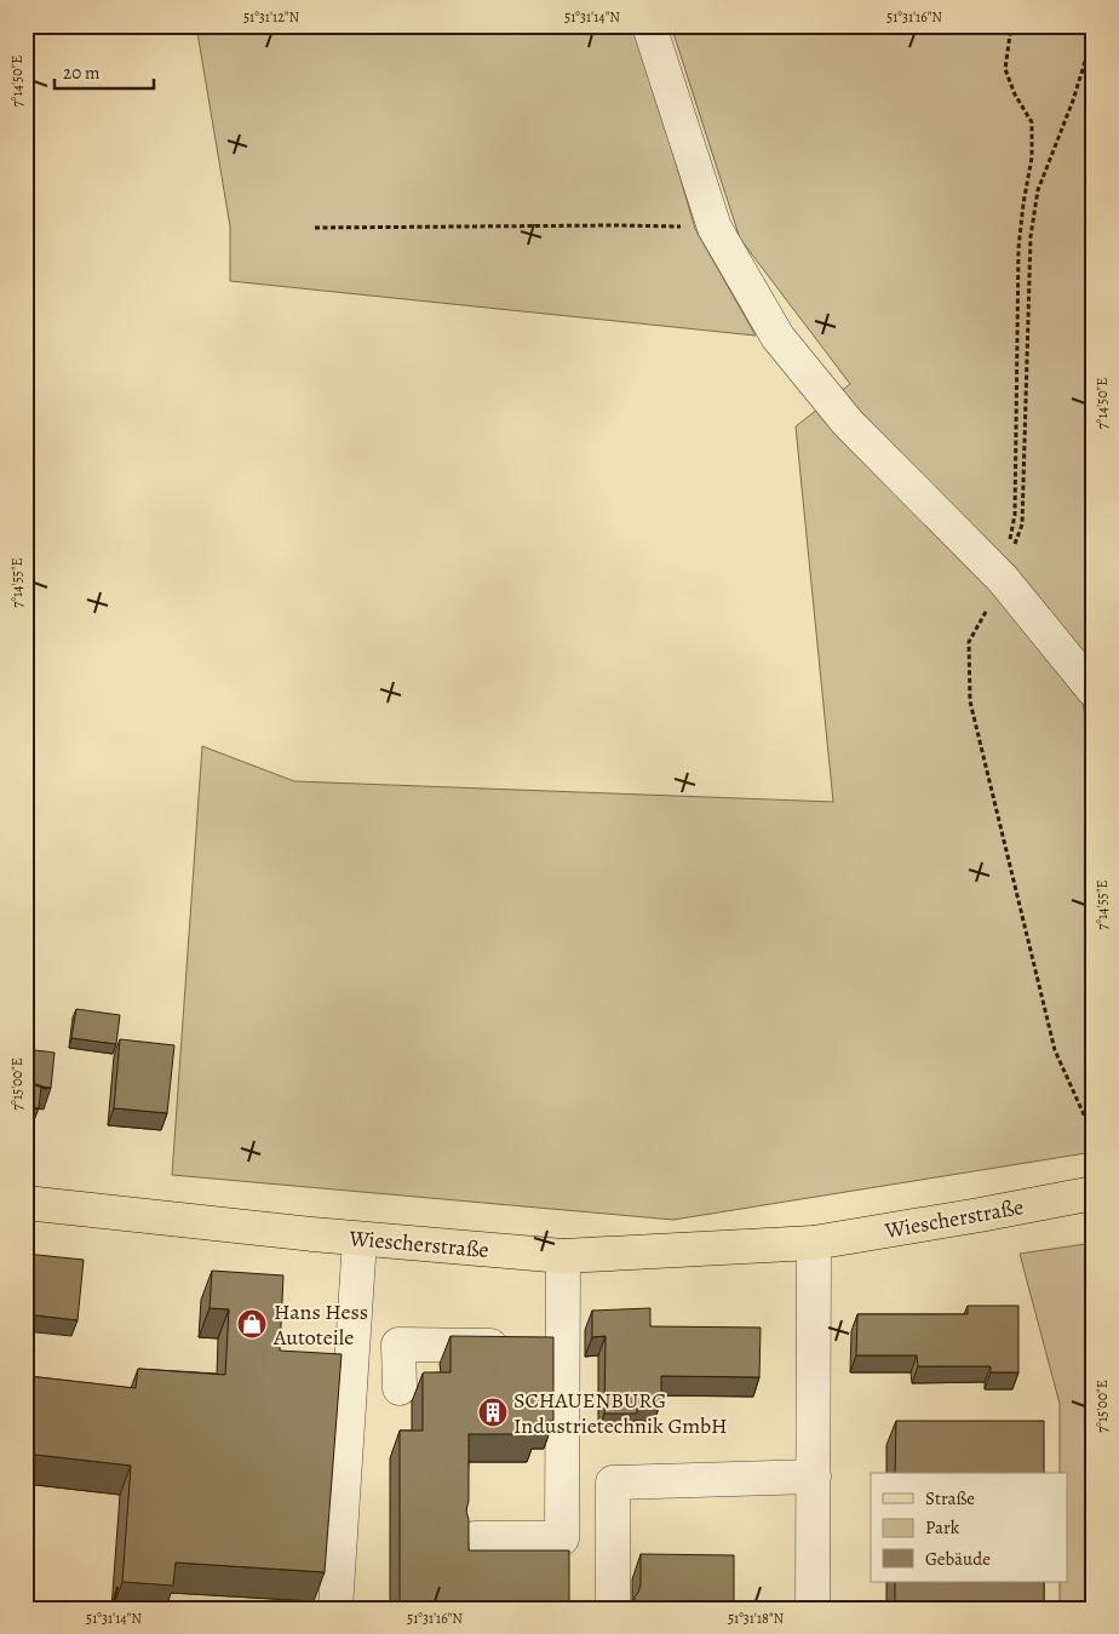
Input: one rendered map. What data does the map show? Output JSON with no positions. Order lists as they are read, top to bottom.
{
  "streets": {
    "main road": ["Wiescherstraße"]
  },
  "places": {
    "shop": ["Hans Hess Autoteile"],
    "building": ["SCHAUENBURG Industrietechnik GmbH"]
  },
  "legend": ["Straße", "Park", "Gebäude"],
  "scale_bar": "20 m",
  "coordinates": [
    "51°31'12\"N",
    "51°31'14\"N",
    "51°31'16\"N",
    "7°14'50\"E",
    "7°14'55\"E",
    "7°15'00\"E",
    "51°31'18\"N"
  ]
}
